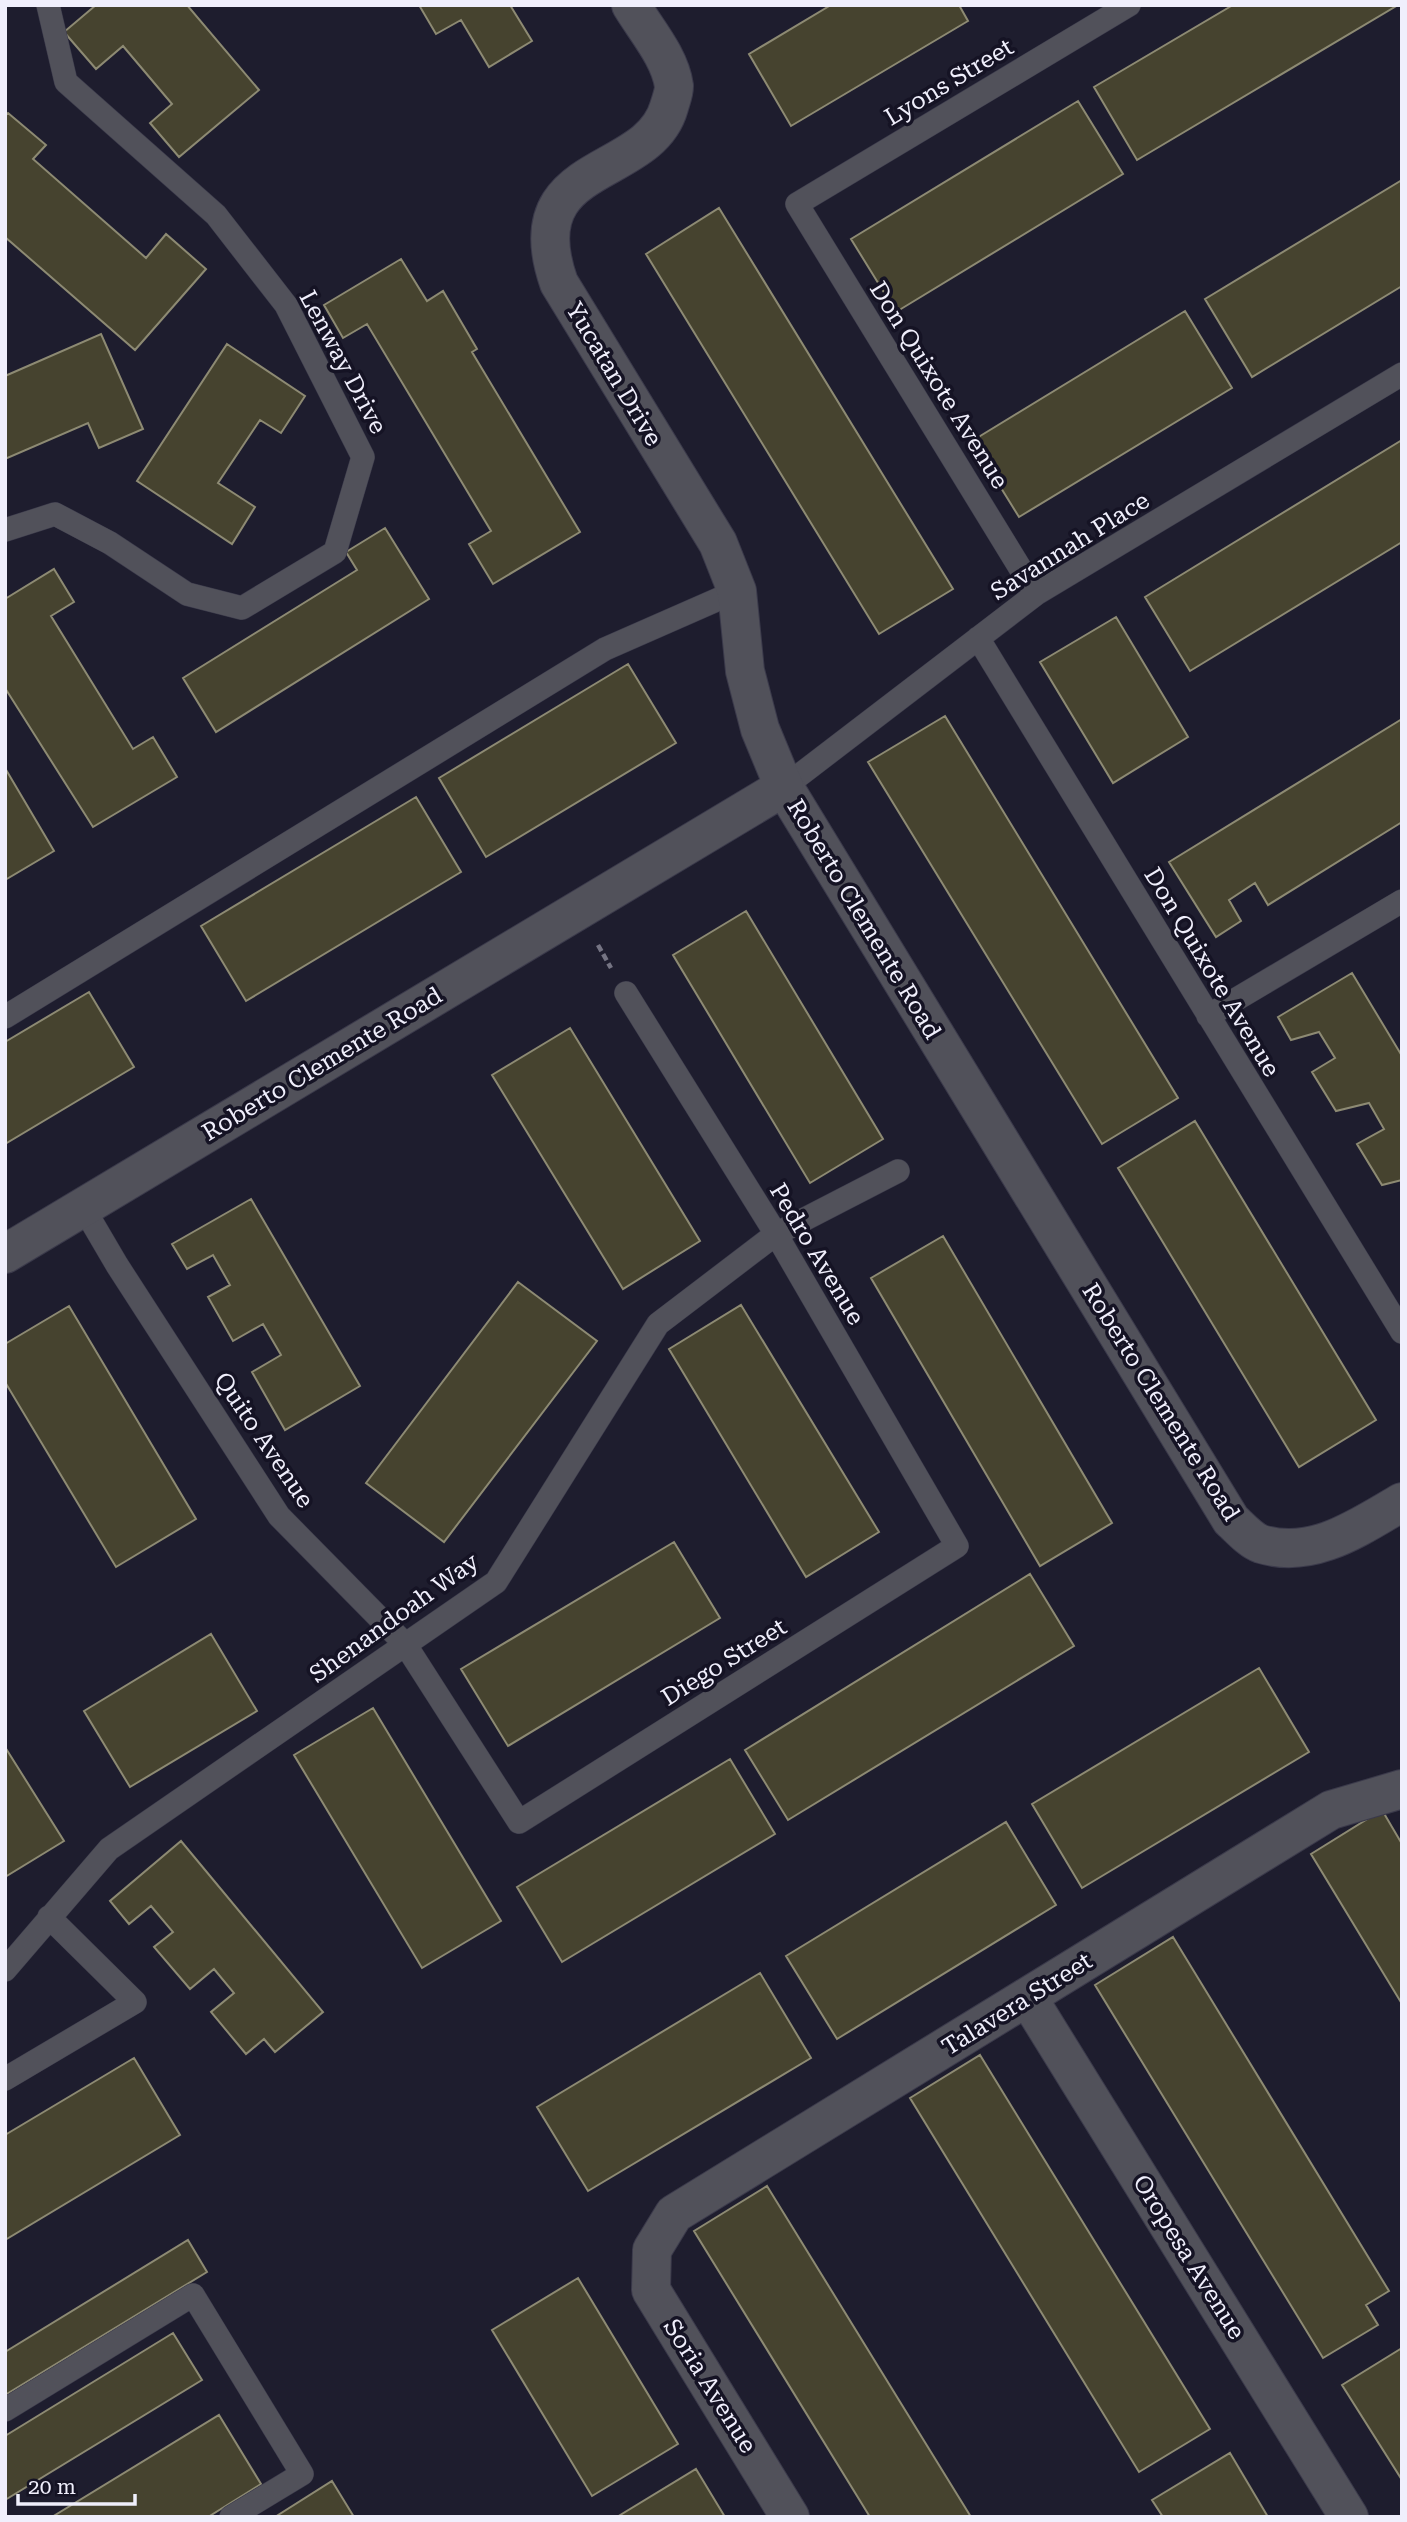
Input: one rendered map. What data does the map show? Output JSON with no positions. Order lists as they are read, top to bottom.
{
  "streets": {
    "street": [
      "Yucatan Drive",
      "Roberto Clemente Road",
      "Talavera Street",
      "Oropesa Avenue",
      "Soria Avenue"
    ],
    "lane": [
      "Lyons Street",
      "Lenway Drive",
      "Don Quixote Avenue",
      "Savannah Place",
      "Pedro Avenue",
      "Quito Avenue",
      "Shenandoah Way",
      "Diego Street"
    ]
  },
  "crossings": [
    ["Lyons Street", "Don Quixote Avenue"],
    ["Yucatan Drive", "Savannah Place"],
    ["Yucatan Drive", "Roberto Clemente Road"],
    ["Don Quixote Avenue", "Savannah Place"],
    ["Savannah Place", "Roberto Clemente Road"],
    ["Roberto Clemente Road", "Quito Avenue"],
    ["Pedro Avenue", "Shenandoah Way"],
    ["Pedro Avenue", "Diego Street"],
    ["Quito Avenue", "Shenandoah Way"],
    ["Quito Avenue", "Diego Street"],
    ["Talavera Street", "Oropesa Avenue"],
    ["Talavera Street", "Soria Avenue"]
  ],
  "scale_bar": "20 m"
}
